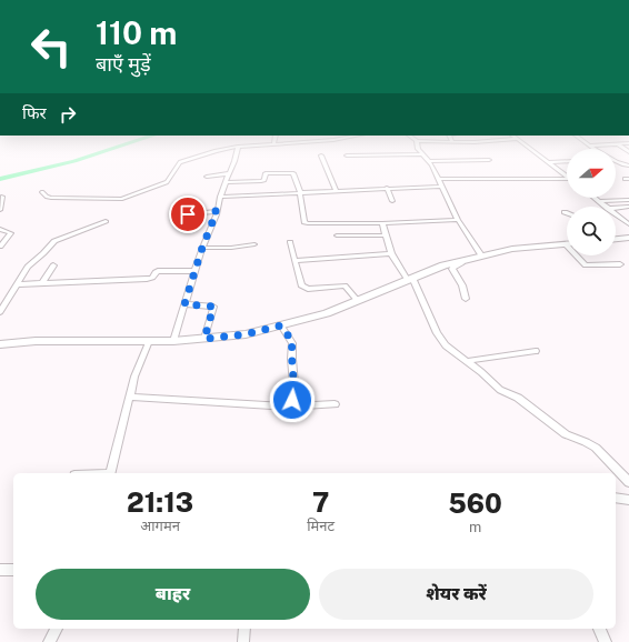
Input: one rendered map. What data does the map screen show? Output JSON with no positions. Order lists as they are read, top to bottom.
{
  "north": "right",
  "page": {
    "turn": ["110 m", "बाएँ मुड़ें"],
    "then": "फिर",
    "eta": [
      "21:13",
      "आगमन",
      "7",
      "मिनट",
      "560",
      "m"
    ],
    "buttons": ["बाहर", "शेयर करें"]
  }
}
